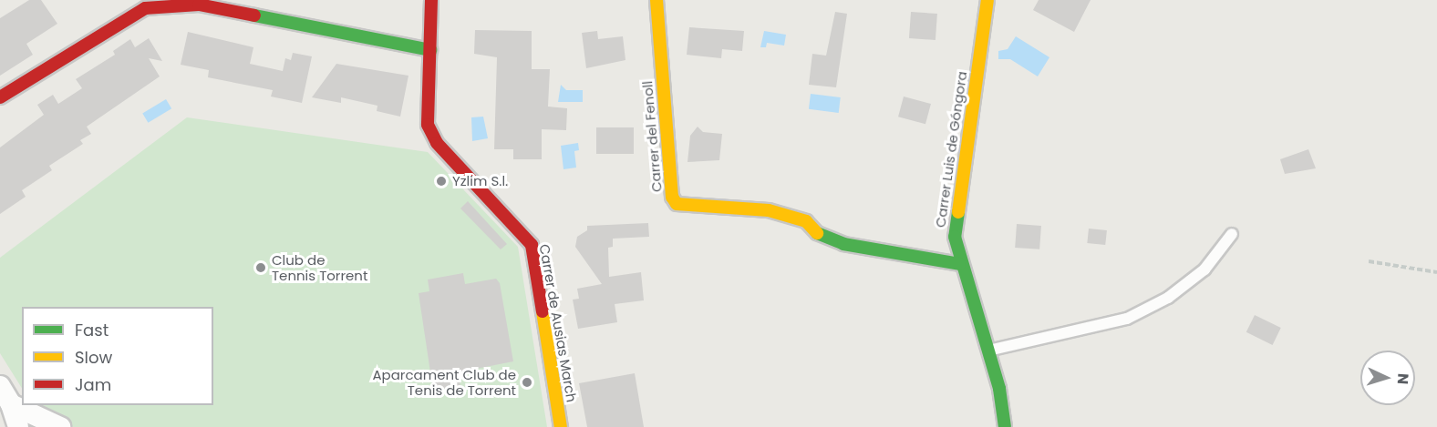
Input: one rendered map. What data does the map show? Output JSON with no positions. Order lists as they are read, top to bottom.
{
  "streets": {
    "street": ["Carrer del Fenoll", "Carrer Luis de Góngora", "Carrer de Ausias March"]
  },
  "crossings": [
    ["Carrer del Fenoll", "Carrer Luis de Góngora"]
  ],
  "places": ["Yzlim S.l.", "Club de Tennis Torrent", "Aparcament Club de Tenis de Torrent"],
  "legend": ["Fast", "Slow", "Jam"],
  "north": "right"
}
